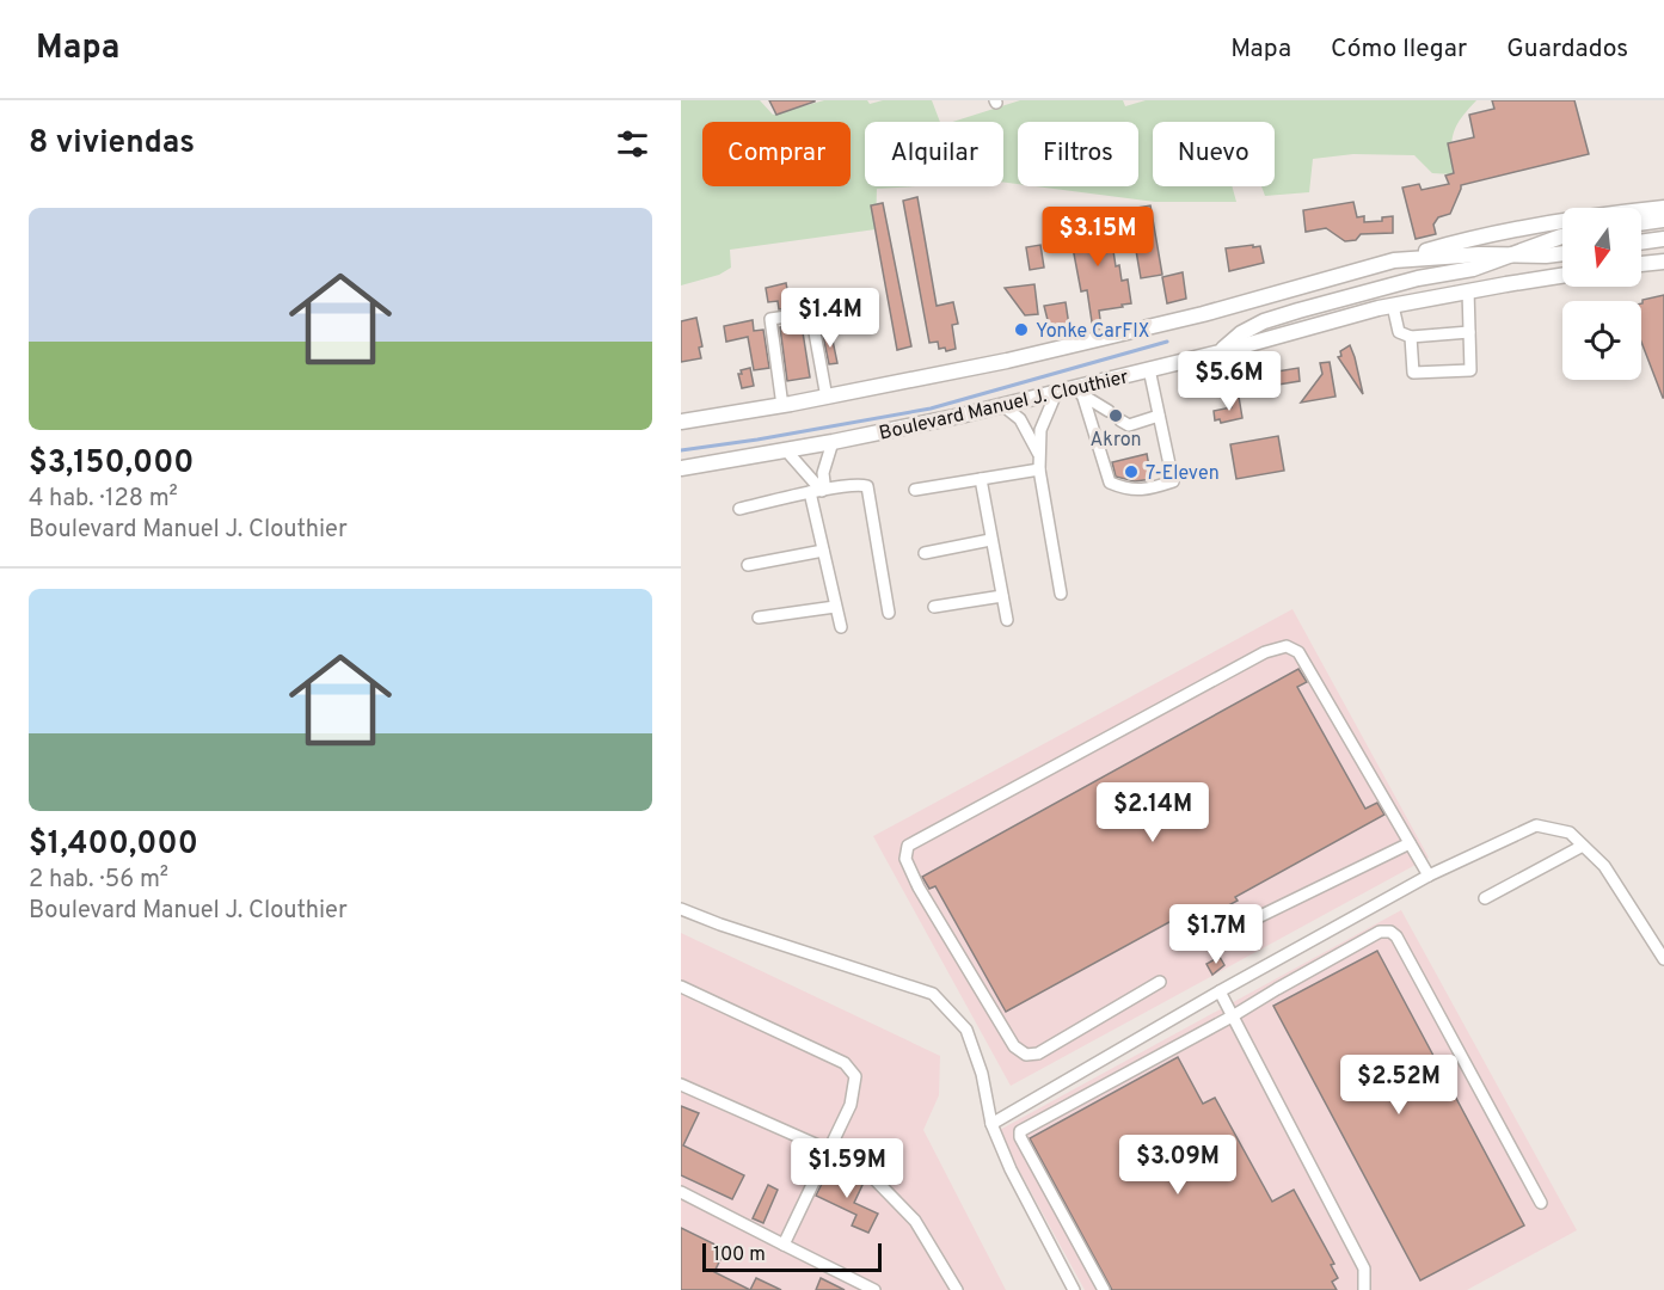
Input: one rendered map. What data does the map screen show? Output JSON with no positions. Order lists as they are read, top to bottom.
{
  "streets": {
    "main road": ["Boulevard Manuel J. Clouthier"]
  },
  "places": ["Yonke CarFIX", "Akron", "7-Eleven"],
  "scale_bar": "100 m",
  "north": "bottom",
  "page": {
    "header": "Mapa",
    "nav": ["Mapa", "Cómo llegar", "Guardados"],
    "heading": "8 viviendas",
    "chip": [
      "Comprar",
      "Alquilar",
      "Filtros",
      "Nuevo"
    ],
    "list": [
      {
        "name": "$3,150,000",
        "note": "4 hab. · 128 m² · Boulevard Manuel J. Clouthier"
      },
      {
        "name": "$1,400,000",
        "note": "2 hab. · 56 m² · Boulevard Manuel J. Clouthier"
      }
    ],
    "price": [
      "$3.15M",
      "$1.4M",
      "$5.6M",
      "$2.14M",
      "$1.7M",
      "$2.52M",
      "$3.09M",
      "$1.59M"
    ],
    "scale": "100 m"
  }
}
